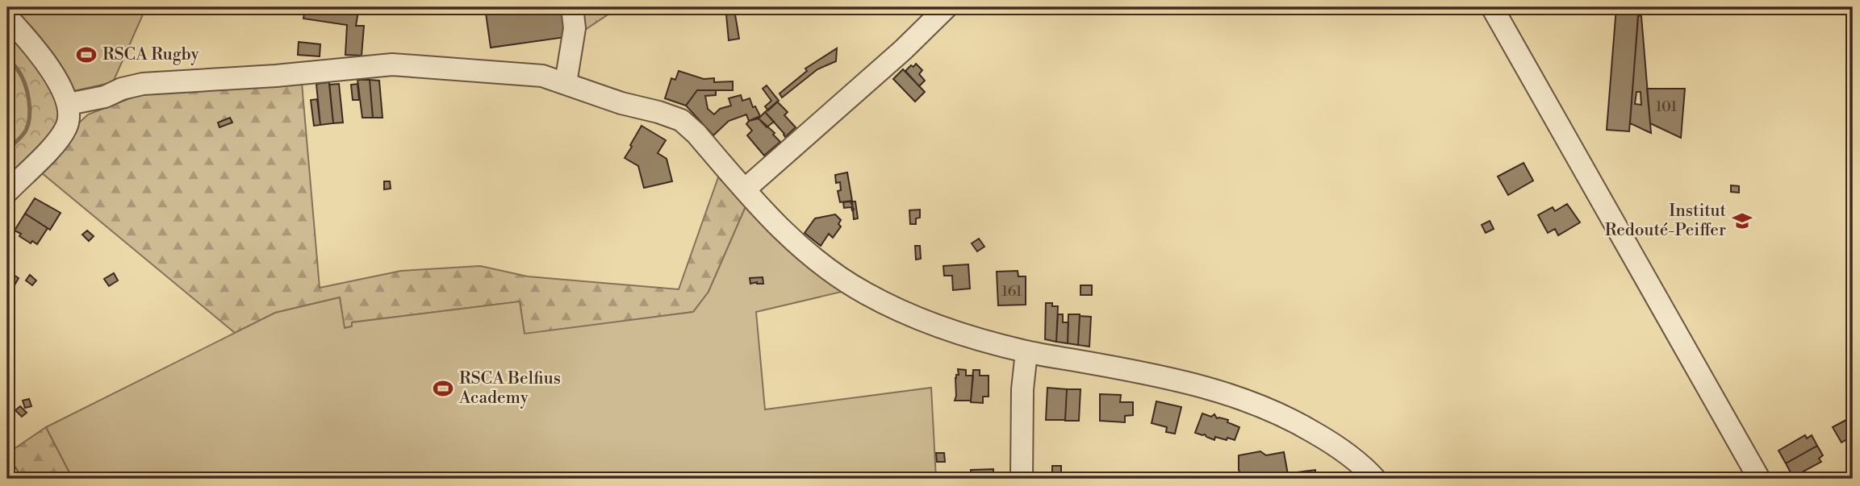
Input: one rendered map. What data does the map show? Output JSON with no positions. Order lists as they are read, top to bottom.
{
  "places": {
    "sports": ["RSCA Rugby", "RSCA Belfius Academy"],
    "school or university": ["Institut Redouté-Peiffer"]
  },
  "house_numbers": ["101", "161"]
}
